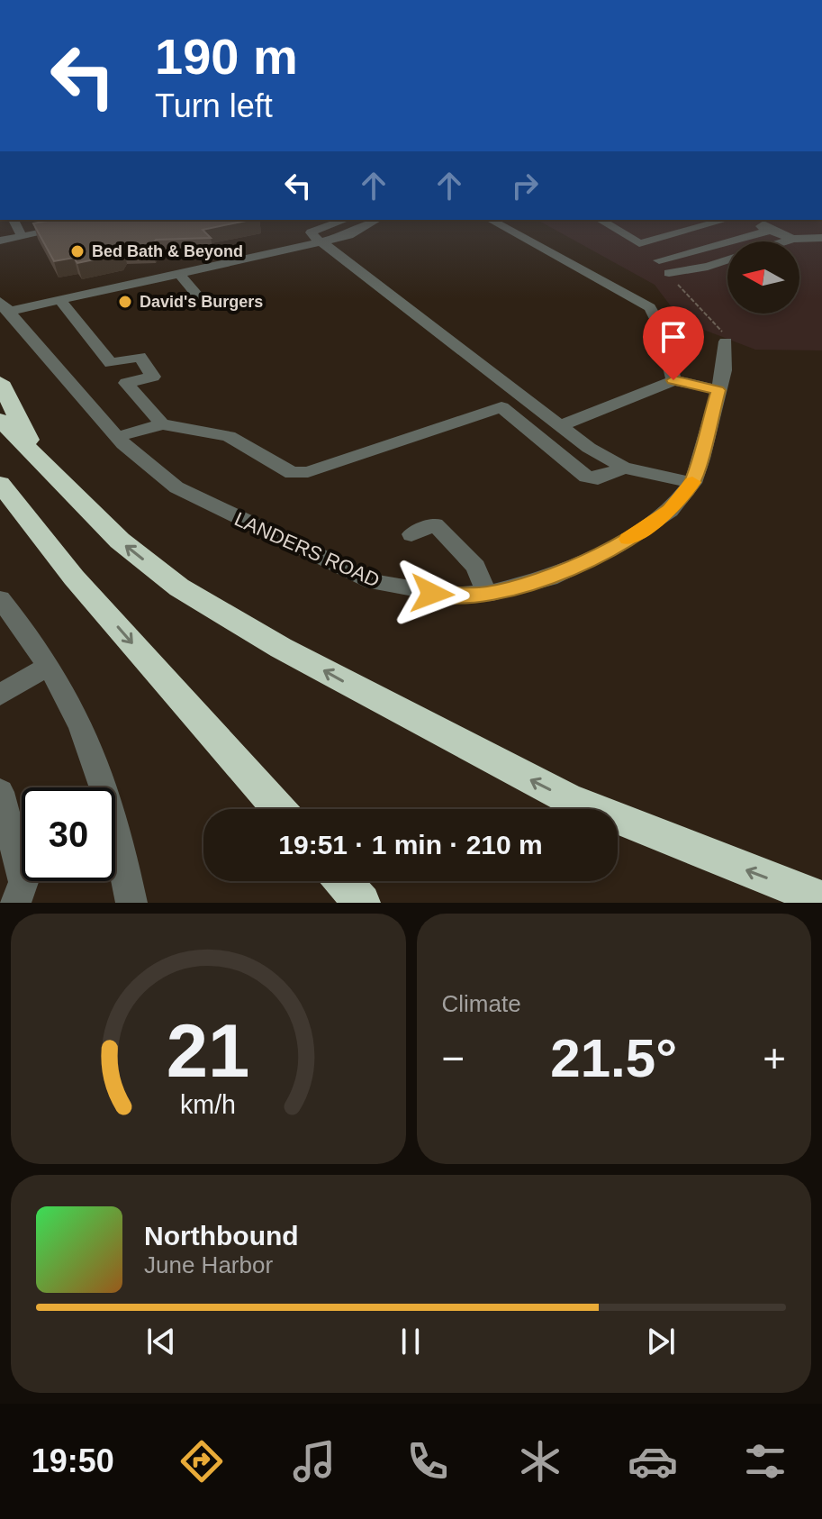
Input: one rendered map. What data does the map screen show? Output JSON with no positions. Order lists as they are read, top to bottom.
{
  "streets": {
    "street": ["LANDERS ROAD"]
  },
  "places": ["Bed Bath & Beyond", "David's Burgers"],
  "north": "left",
  "page": {
    "turn": ["190 m", "Turn left"],
    "limit": "30",
    "trip": "19:51 · 1 min · 210 m",
    "tile": "Climate",
    "heat": ["−", "21.5°", "+"],
    "song": ["Northbound", "June Harbor"],
    "tabs": "19:50",
    "gauge": ["21", "km/h"]
  }
}
